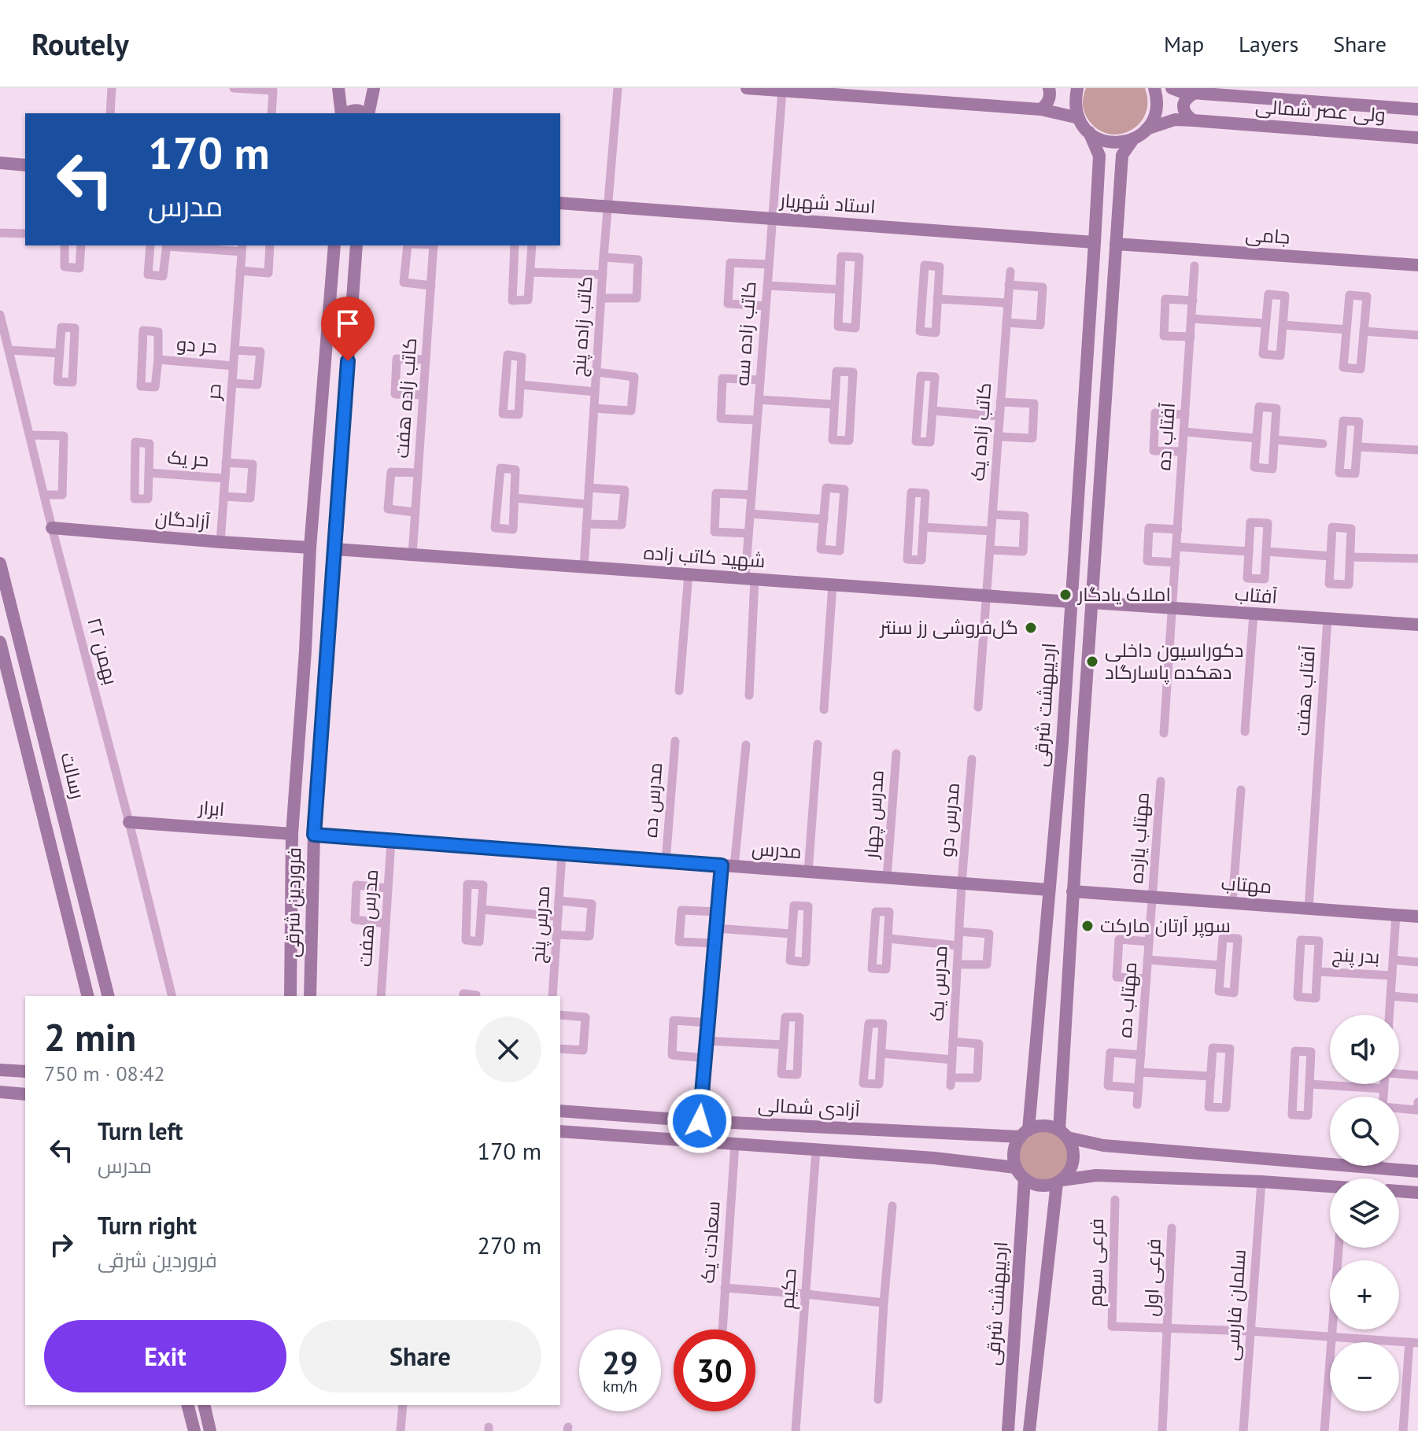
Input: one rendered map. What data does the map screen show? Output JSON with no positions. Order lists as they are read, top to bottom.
{
  "streets": {
    "main road": [
      "ولی عصر شمالی",
      "استاد شهریار",
      "جامی",
      "آزادگان",
      "شهید کاتب زاده",
      "آفتاب",
      "اردیبهشت شرقی",
      "رسالت",
      "ابرار",
      "مدرس",
      "مهتاب",
      "فروردین شرقی",
      "آزادی شمالی"
    ],
    "street": [
      "کاتب زاده پنج",
      "کاتب زاده سه",
      "حر دو",
      "حر",
      "کاتب زاده هفت",
      "کاتب زاده یک",
      "آفتاب ده",
      "حر یک",
      "۲۲ بهمن",
      "آفتاب هفت",
      "مدرس ده",
      "مدرس چهار",
      "مدرس دو",
      "مهتاب یازده",
      "مدرس هفت",
      "مدرس پنج",
      "بدر پنج",
      "مدرس یک",
      "مهتاب ده",
      "سعادت یک",
      "فرعی سوم",
      "فرعی اول",
      "حکیم",
      "سلمان فارسی"
    ]
  },
  "crossings": [
    ["استاد شهریار", "کاتب زاده پنج"],
    ["استاد شهریار", "کاتب زاده سه"],
    ["استاد شهریار", "اردیبهشت شرقی"],
    ["جامی", "اردیبهشت شرقی"],
    ["کاتب زاده پنج", "شهید کاتب زاده"],
    ["کاتب زاده سه", "شهید کاتب زاده"],
    ["حر دو", "حر"],
    ["حر", "حر یک"],
    ["حر", "آزادگان"],
    ["کاتب زاده هفت", "شهید کاتب زاده"],
    ["کاتب زاده یک", "شهید کاتب زاده"],
    ["آفتاب ده", "آفتاب"],
    ["آزادگان", "۲۲ بهمن"],
    ["آزادگان", "فروردین شرقی"],
    ["شهید کاتب زاده", "اردیبهشت شرقی"],
    ["شهید کاتب زاده", "فروردین شرقی"],
    ["آفتاب", "آفتاب هفت"],
    ["آفتاب", "اردیبهشت شرقی"],
    ["۲۲ بهمن", "ابرار"],
    ["آفتاب هفت", "مهتاب"],
    ["اردیبهشت شرقی", "مدرس"],
    ["اردیبهشت شرقی", "مهتاب"],
    ["اردیبهشت شرقی", "آزادی شمالی"],
    ["مدرس ده", "مدرس"],
    ["ابرار", "فروردین شرقی"],
    ["مدرس چهار", "مدرس"],
    ["مدرس دو", "مدرس"],
    ["مدرس دو", "مدرس یک"],
    ["مهتاب یازده", "مهتاب"],
    ["مهتاب یازده", "مهتاب ده"],
    ["مدرس", "فروردین شرقی"],
    ["مدرس", "مدرس هفت"],
    ["مدرس", "مدرس پنج"],
    ["مدرس", "مدرس یک"],
    ["مهتاب", "مهتاب ده"],
    ["فرعی سوم", "فرعی اول"]
  ],
  "places": [
    "املاک یادگار",
    "گل‌فروشی رز سنتر",
    "دکوراسیون داخلی دهکده پاسارگاد",
    "سوپر آرتان مارکت"
  ],
  "page": {
    "header": "Routely",
    "nav": ["Map", "Layers", "Share"],
    "turn": ["170 m", "مدرس"],
    "heading": ["2 min", "750 m · 08:42"],
    "map_buttons": ["+", "−"],
    "list": [
      {
        "name": "Turn left",
        "note": "مدرس",
        "value": "170 m"
      },
      {
        "name": "Turn right",
        "note": "فروردین شرقی",
        "value": "270 m"
      }
    ],
    "buttons": ["Exit", "Share"],
    "speed": "29 km/h",
    "limit": "30"
  }
}
